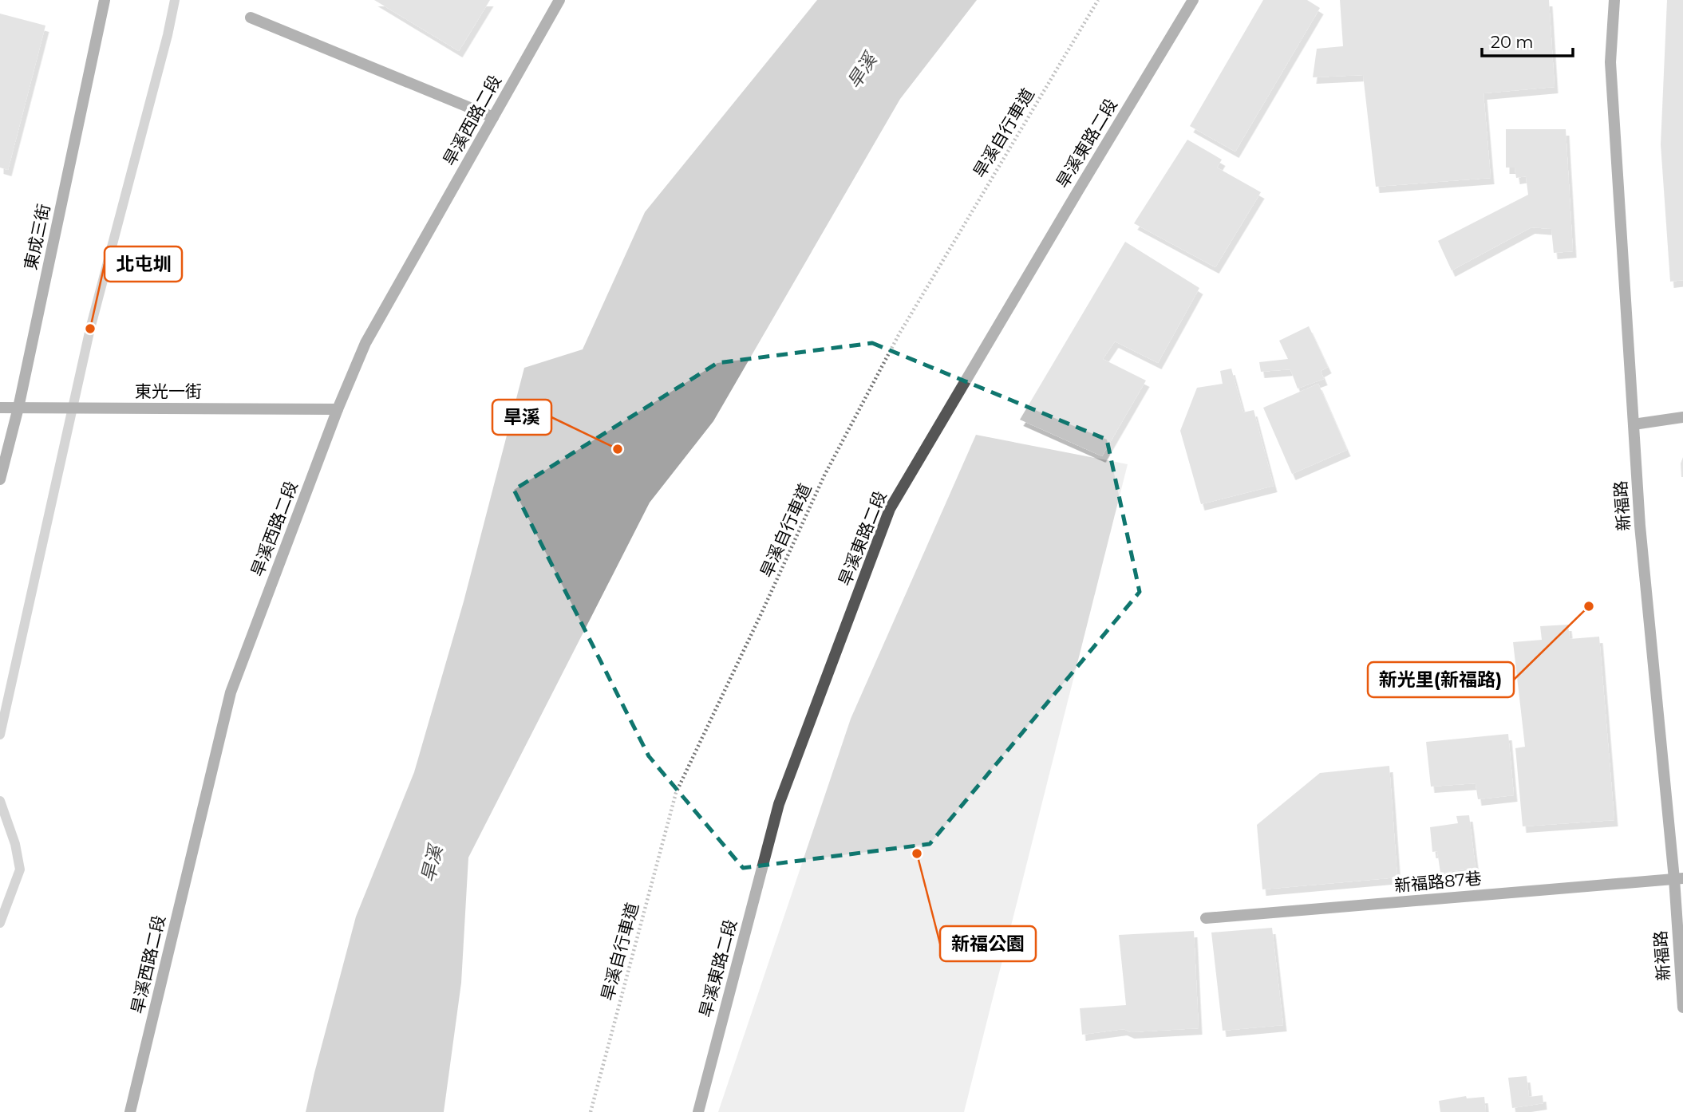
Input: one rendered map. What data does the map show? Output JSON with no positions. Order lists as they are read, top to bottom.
{
  "streets": {
    "street": [
      "旱溪西路二段",
      "旱溪東路二段",
      "東成三街",
      "東光一街",
      "新福路",
      "新福路87巷"
    ],
    "path": ["旱溪自行車道"]
  },
  "crossings": [
    ["旱溪西路二段", "東光一街"],
    ["東成三街", "東光一街"],
    ["新福路", "新福路87巷"]
  ],
  "water": ["旱溪"],
  "places": [
    "北屯圳",
    "旱溪",
    "新光里(新福路)",
    "新福公園"
  ],
  "scale_bar": "20 m"
}
